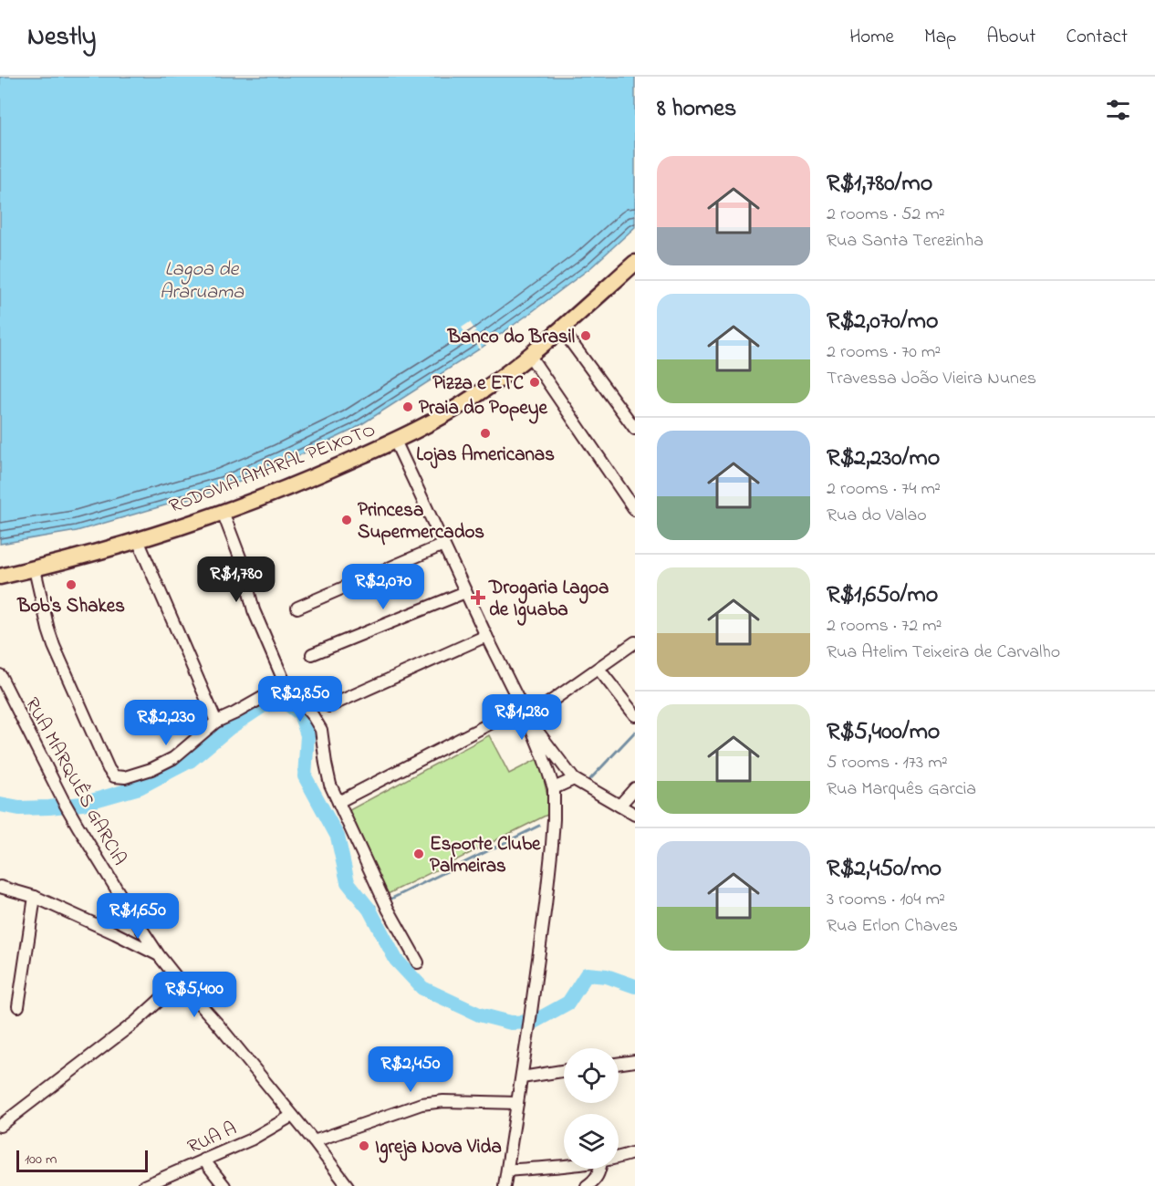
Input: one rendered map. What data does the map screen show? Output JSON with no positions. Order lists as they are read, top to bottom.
{
  "streets": {
    "highway": ["RODOVIA AMARAL PEIXOTO"],
    "street": ["RUA MARQUÊS GARCIA", "RUA A"]
  },
  "crossings": [
    ["RUA MARQUÊS GARCIA", "RUA A"]
  ],
  "water": ["Lagoa de Araruama"],
  "places": {
    "other": [
      "Banco do Brasil",
      "Pizza e ETC",
      "Praia do Popeye",
      "Lojas Americanas",
      "Princesa Supermercados",
      "Bob's Shakes",
      "Esporte Clube Palmeiras",
      "Igreja Nova Vida"
    ],
    "health": ["Drogaria Lagoa de Iguaba"]
  },
  "scale_bar": "100 m",
  "page": {
    "header": "Nestly",
    "nav": [
      "Home",
      "Map",
      "About",
      "Contact"
    ],
    "heading": "8 homes",
    "list": [
      {
        "name": "R$1,780/mo",
        "note": "2 rooms · 52 m² · Rua Santa Terezinha"
      },
      {
        "name": "R$2,070/mo",
        "note": "2 rooms · 70 m² · Travessa João Vieira Nunes"
      },
      {
        "name": "R$2,230/mo",
        "note": "2 rooms · 74 m² · Rua do Valao"
      },
      {
        "name": "R$1,650/mo",
        "note": "2 rooms · 72 m² · Rua Atelim Teixeira de Carvalho"
      },
      {
        "name": "R$5,400/mo",
        "note": "5 rooms · 173 m² · Rua Marquês Garcia"
      },
      {
        "name": "R$2,450/mo",
        "note": "3 rooms · 104 m² · Rua Erlon Chaves"
      }
    ],
    "price": [
      "R$1,780",
      "R$2,070",
      "R$2,850",
      "R$1,280",
      "R$2,230",
      "R$1,650",
      "R$5,400",
      "R$2,450"
    ],
    "scale": "100 m"
  }
}
